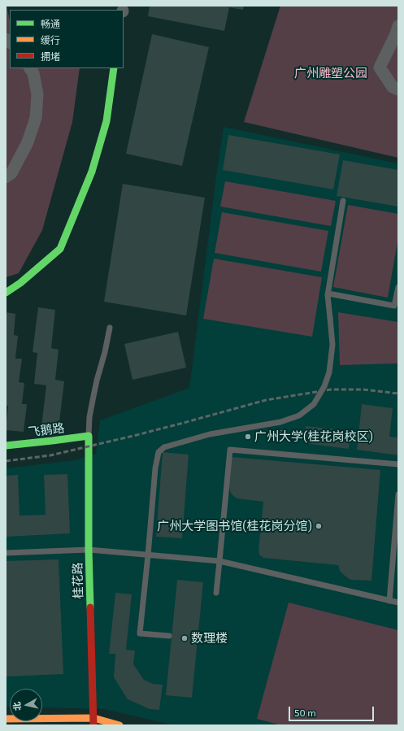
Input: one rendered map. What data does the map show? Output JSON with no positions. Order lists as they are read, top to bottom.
{
  "streets": {
    "street": ["飞鹅路", "桂花路"]
  },
  "crossings": [
    ["飞鹅路", "桂花路"]
  ],
  "parks": ["广州雕塑公园"],
  "places": ["广州大学(桂花岗校区)", "广州大学图书馆(桂花岗分馆)", "数理楼"],
  "legend": ["畅通", "缓行", "拥堵"],
  "scale_bar": "50 m",
  "north": "left"
}
